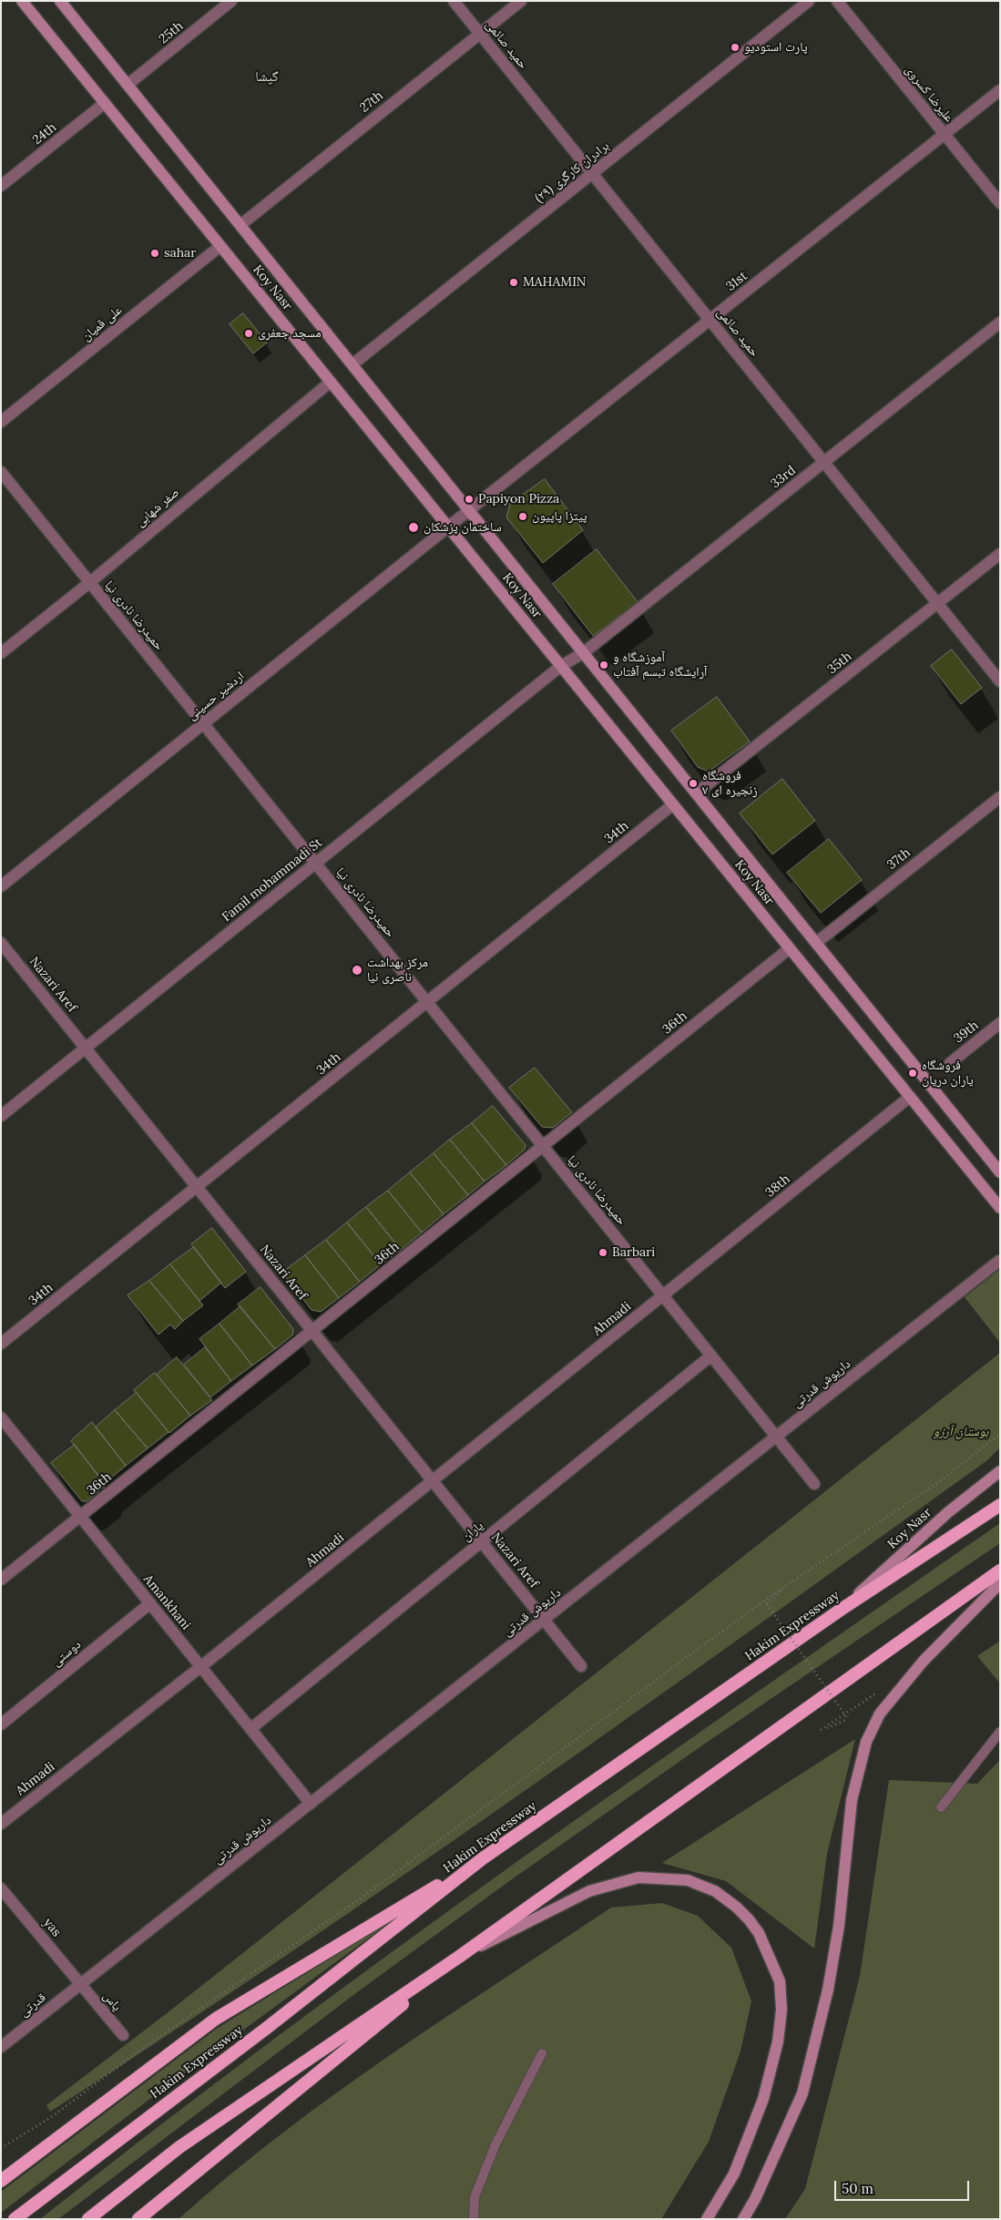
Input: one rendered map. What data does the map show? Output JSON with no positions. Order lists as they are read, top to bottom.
{
  "streets": {
    "highway": ["Hakim Expressway"],
    "main road": ["Koy Nasr"],
    "street": [
      "25th",
      "حمید صائمی",
      "علیرضا کسروی",
      "27th",
      "24th",
      "برادران کارگری (۲۹)",
      "31st",
      "علی قمیان",
      "33rd",
      "صفر شهابی",
      "حمیدرضا نادری نیا",
      "35th",
      "اردشیر حسینی",
      "34th",
      "37th",
      "Famil mohammadi St",
      "Nazari Aref",
      "36th",
      "39th",
      "38th",
      "Ahmadi",
      "داریوش قدرتی",
      "یاران",
      "Amankhani",
      "دوستی",
      "yas",
      "یاس",
      "قدرتی"
    ]
  },
  "crossings": [
    ["25th", "Koy Nasr"],
    ["حمید صائمی", "27th"],
    ["حمید صائمی", "برادران کارگری (۲۹)"],
    ["حمید صائمی", "31st"],
    ["حمید صائمی", "33rd"],
    ["حمید صائمی", "35th"],
    ["علیرضا کسروی", "31st"],
    ["27th", "Koy Nasr"],
    ["24th", "Koy Nasr"],
    ["برادران کارگری (۲۹)", "Koy Nasr"],
    ["31st", "Koy Nasr"],
    ["31st", "اردشیر حسینی"],
    ["Koy Nasr", "علی قمیان"],
    ["Koy Nasr", "33rd"],
    ["Koy Nasr", "صفر شهابی"],
    ["Koy Nasr", "35th"],
    ["Koy Nasr", "اردشیر حسینی"],
    ["Koy Nasr", "34th"],
    ["Koy Nasr", "37th"],
    ["Koy Nasr", "Famil mohammadi St"],
    ["Koy Nasr", "36th"],
    ["Koy Nasr", "38th"],
    ["Koy Nasr", "Hakim Expressway"],
    ["33rd", "Famil mohammadi St"],
    ["صفر شهابی", "حمیدرضا نادری نیا"],
    ["حمیدرضا نادری نیا", "اردشیر حسینی"],
    ["حمیدرضا نادری نیا", "34th"],
    ["حمیدرضا نادری نیا", "Famil mohammadi St"],
    ["حمیدرضا نادری نیا", "36th"],
    ["حمیدرضا نادری نیا", "38th"],
    ["حمیدرضا نادری نیا", "Ahmadi"],
    ["حمیدرضا نادری نیا", "داریوش قدرتی"],
    ["حمیدرضا نادری نیا", "یاران"],
    ["34th", "Nazari Aref"],
    ["Famil mohammadi St", "Nazari Aref"],
    ["Nazari Aref", "36th"],
    ["Nazari Aref", "Ahmadi"],
    ["Nazari Aref", "داریوش قدرتی"],
    ["Nazari Aref", "یاران"],
    ["36th", "Amankhani"],
    ["38th", "Ahmadi"],
    ["Ahmadi", "Amankhani"],
    ["داریوش قدرتی", "Amankhani"],
    ["داریوش قدرتی", "yas"],
    ["داریوش قدرتی", "یاس"],
    ["داریوش قدرتی", "قدرتی"],
    ["یاران", "Amankhani"],
    ["Amankhani", "دوستی"],
    ["yas", "یاس"],
    ["yas", "قدرتی"],
    ["یاس", "قدرتی"]
  ],
  "districts": ["گیشا"],
  "parks": ["بوستان آرزو"],
  "places": [
    "پارت استودیو",
    "sahar",
    "MAHAMIN",
    "مسجد جعفری",
    "Papiyon Pizza",
    "پیتزا پاپیون",
    "ساختمان پزشکان",
    "آموزشگاه و آرایشگاه تبسم آفتاب",
    "فروشگاه زنجیره ای ۷",
    "مرکز بهداشت ناصری نیا",
    "فروشگاه یاران دریان",
    "Barbari"
  ],
  "scale_bar": "50 m"
}
